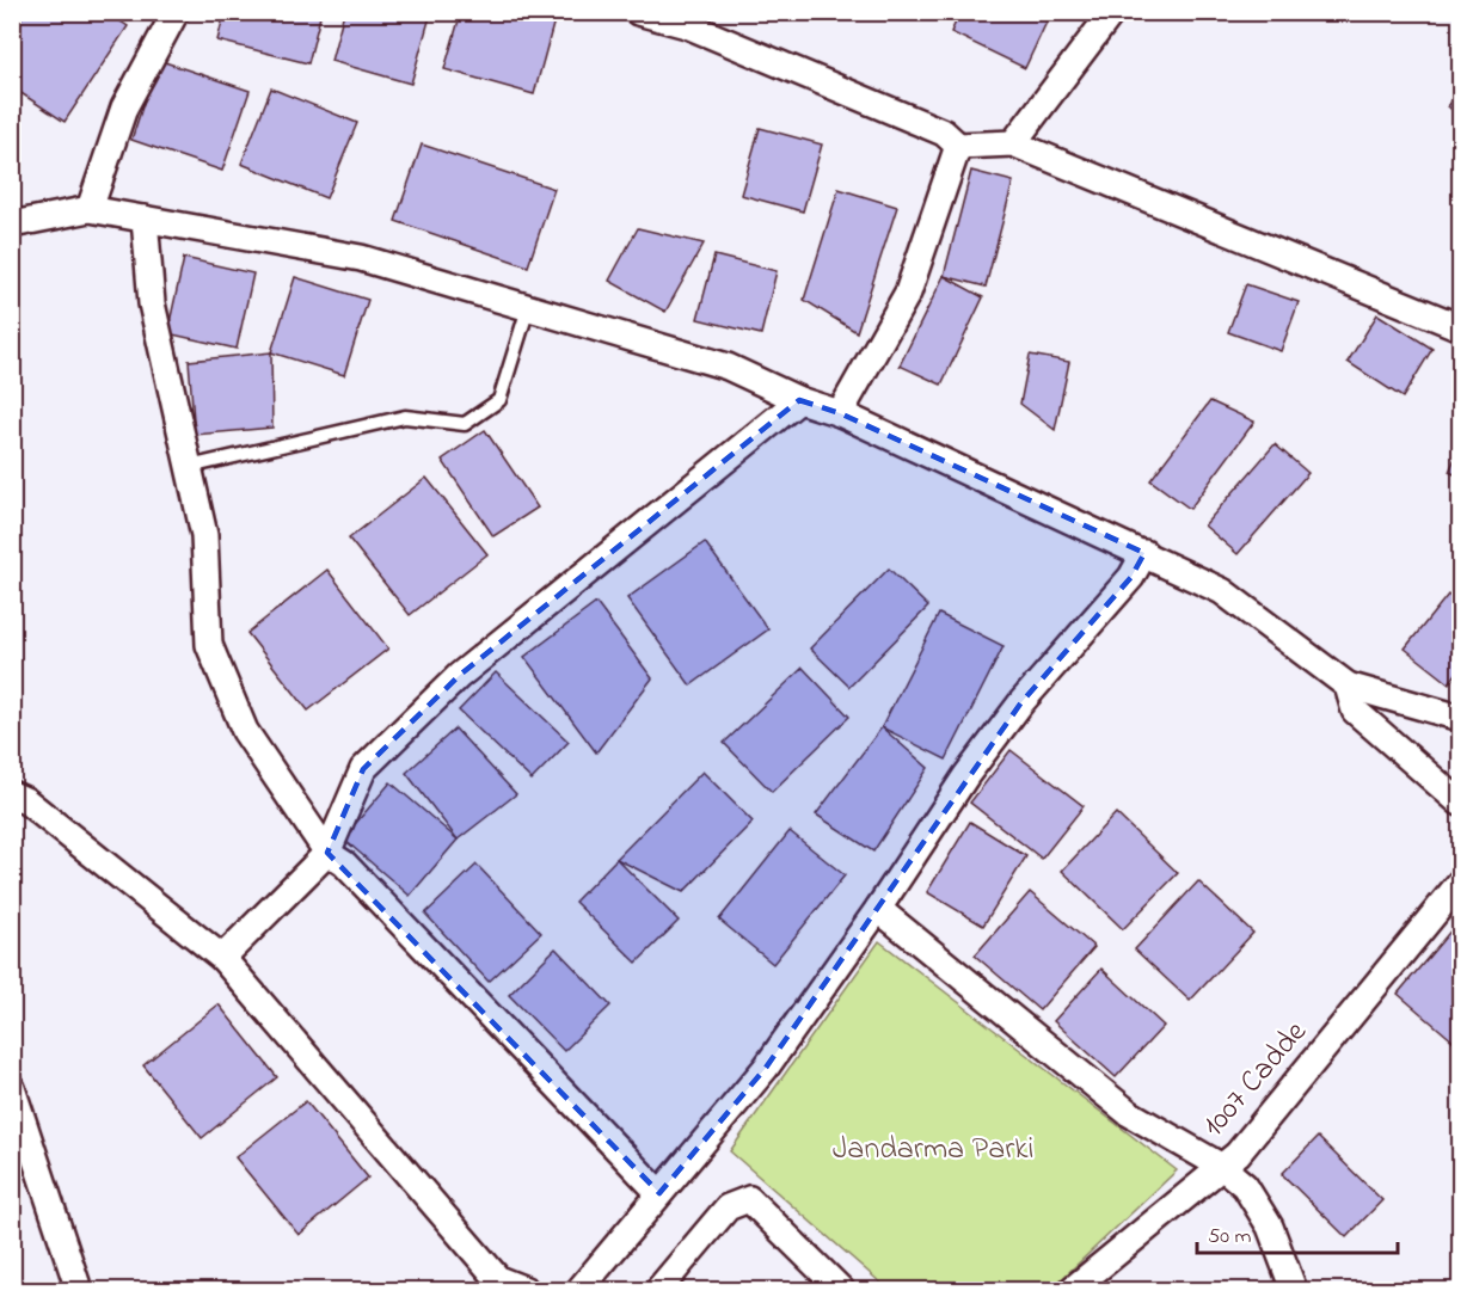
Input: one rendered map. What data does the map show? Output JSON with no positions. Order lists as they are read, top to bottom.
{
  "streets": {
    "street": ["1007 Cadde"]
  },
  "parks": ["Jandarma Parki"],
  "scale_bar": "50 m"
}
